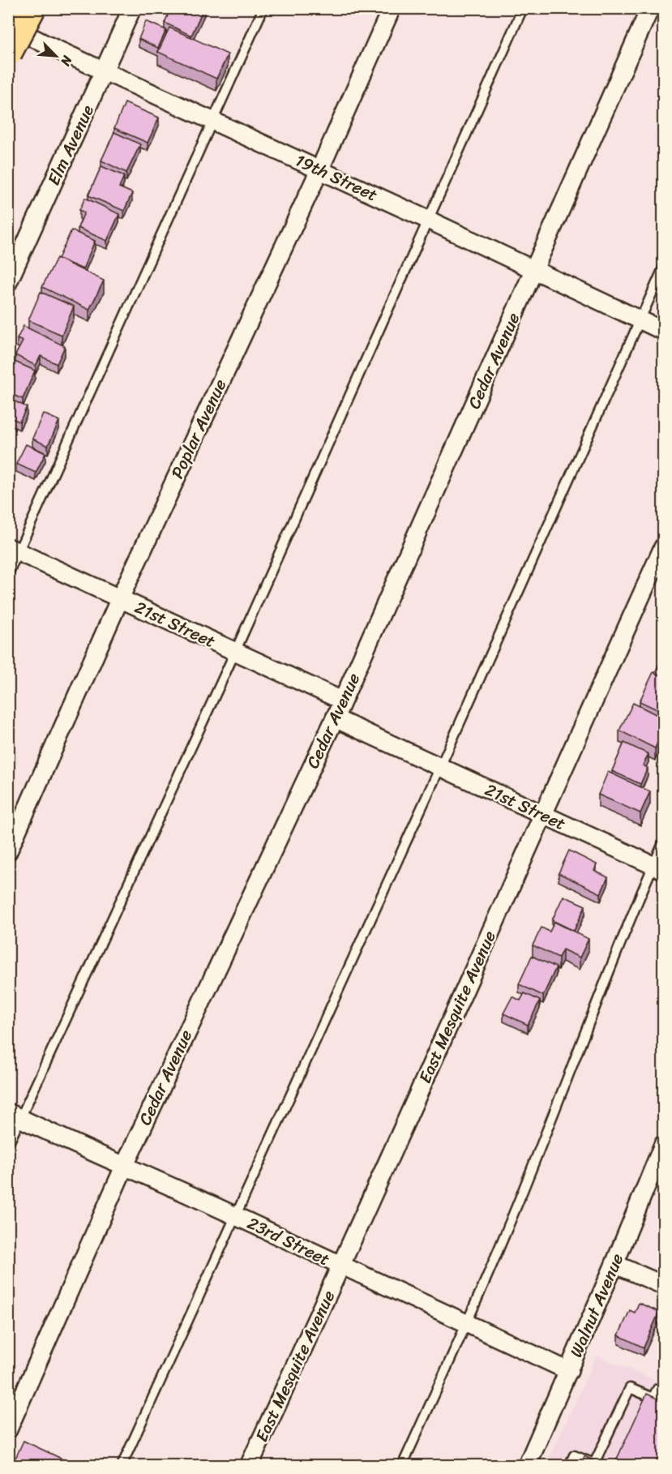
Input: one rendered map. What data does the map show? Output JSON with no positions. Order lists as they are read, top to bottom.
{
  "streets": {
    "street": [
      "Elm Avenue",
      "19th Street",
      "Cedar Avenue",
      "Poplar Avenue",
      "21st Street",
      "East Mesquite Avenue",
      "23rd Street",
      "Walnut Avenue"
    ]
  },
  "crossings": [
    ["Elm Avenue", "19th Street"],
    ["19th Street", "Cedar Avenue"],
    ["19th Street", "Poplar Avenue"],
    ["Cedar Avenue", "21st Street"],
    ["Cedar Avenue", "23rd Street"],
    ["Poplar Avenue", "21st Street"],
    ["21st Street", "East Mesquite Avenue"],
    ["East Mesquite Avenue", "23rd Street"],
    ["23rd Street", "Walnut Avenue"]
  ],
  "north": "bottom right"
}
